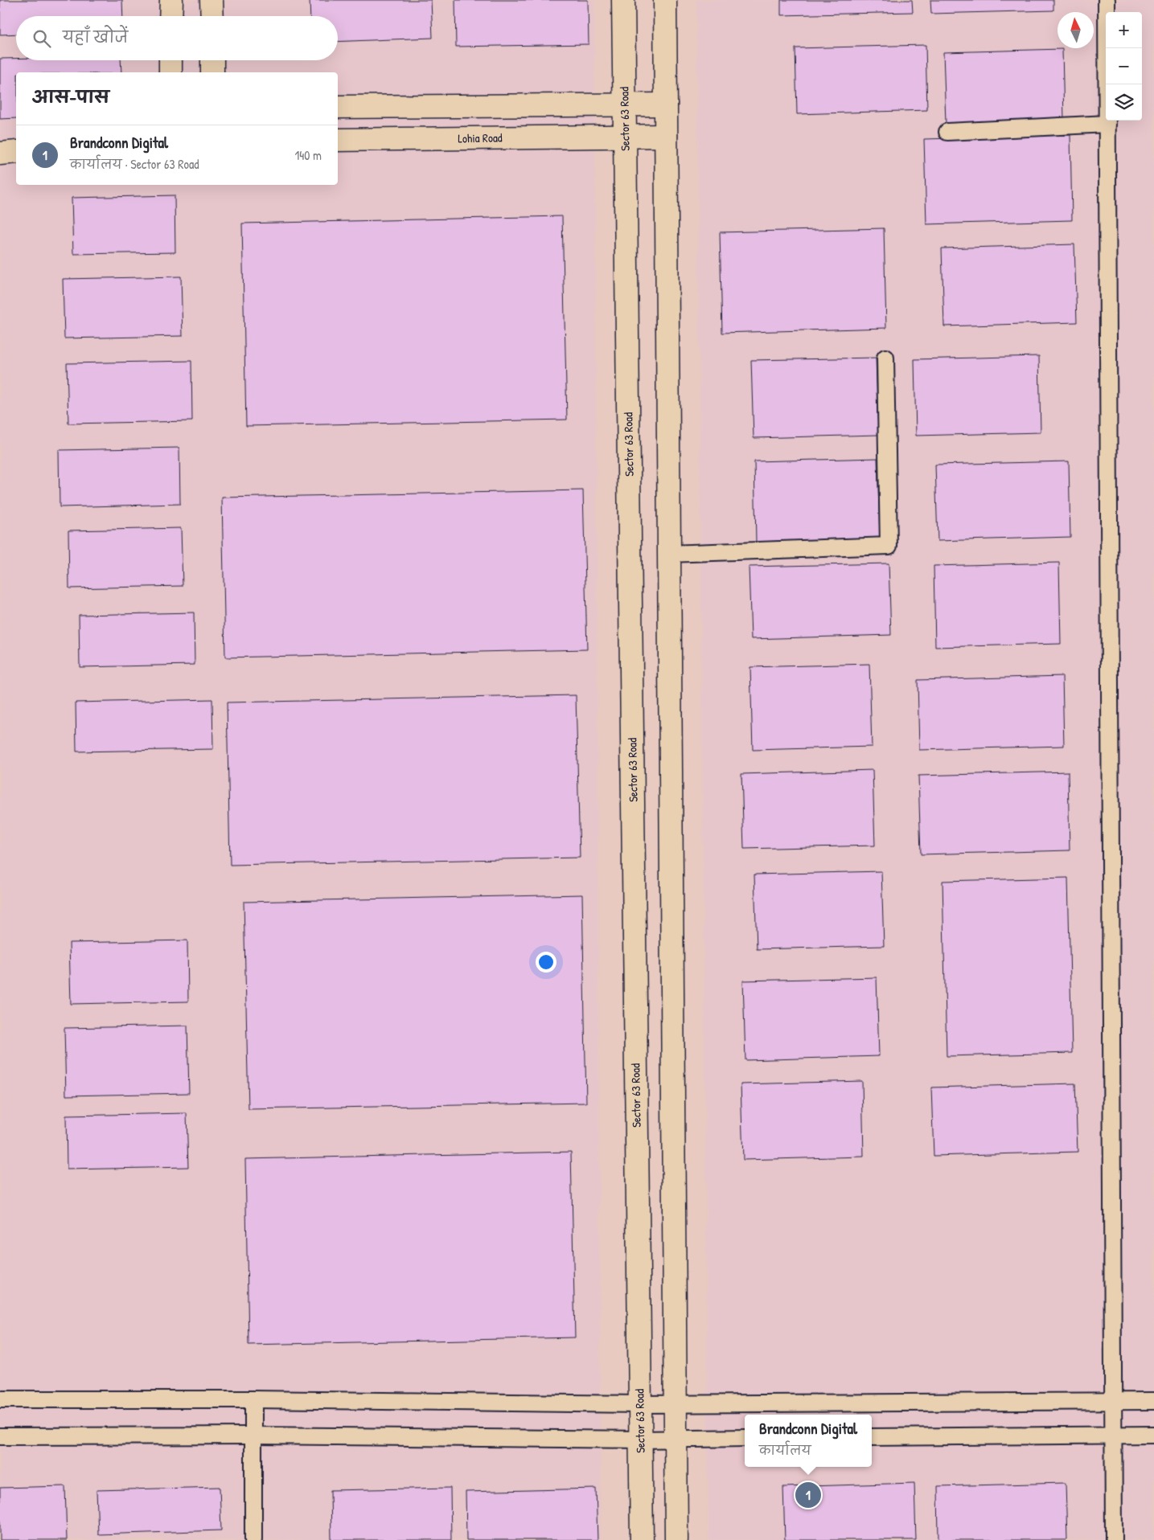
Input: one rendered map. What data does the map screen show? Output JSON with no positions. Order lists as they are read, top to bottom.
{
  "streets": {
    "street": ["Sector 63 Road", "Lohia Road"]
  },
  "crossings": [
    ["Sector 63 Road", "Lohia Road"]
  ],
  "north": "top",
  "page": {
    "map_buttons": ["+", "−"],
    "search": "यहाँ खोजें",
    "heading": "आस-पास",
    "list": [
      {
        "mark": "1",
        "name": "Brandconn Digital",
        "note": "कार्यालय · Sector 63 Road",
        "value": "140 m"
      }
    ],
    "popup": ["Brandconn Digital", "कार्यालय"],
    "pins": "1"
  }
}
